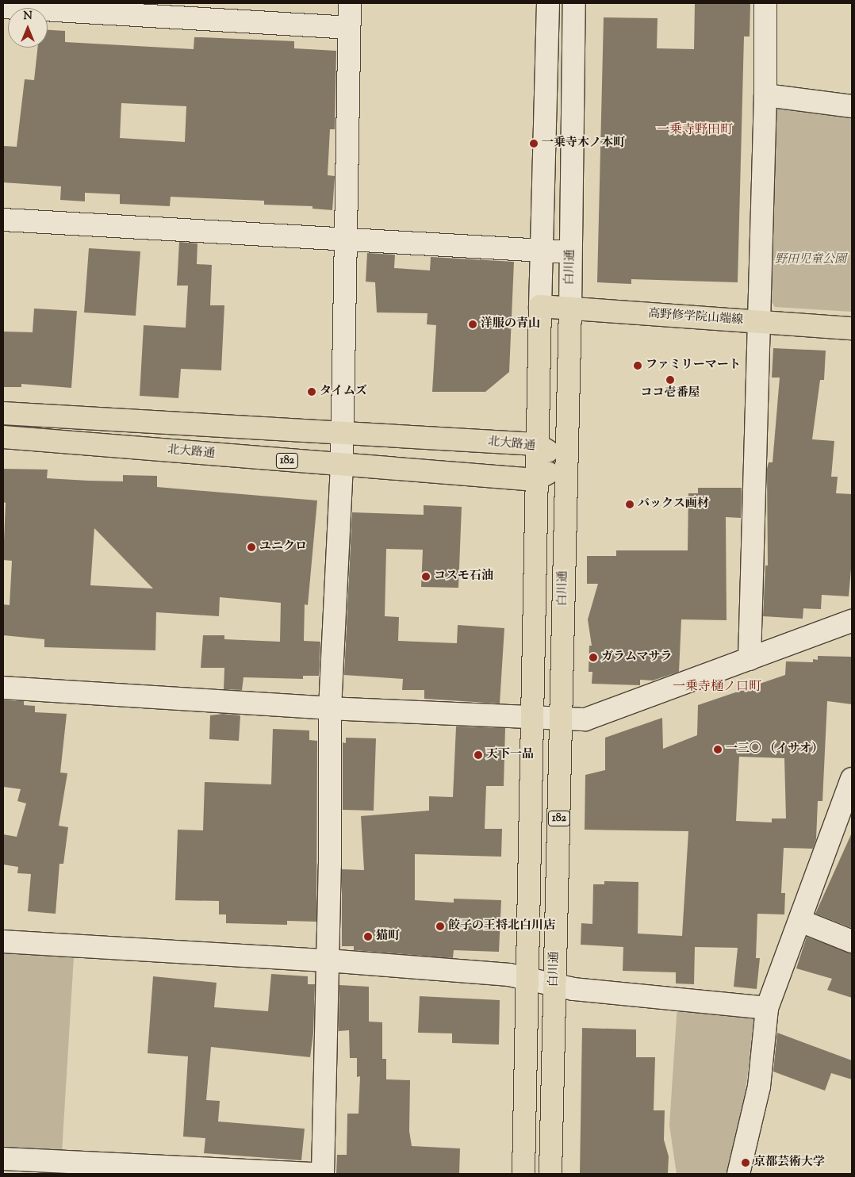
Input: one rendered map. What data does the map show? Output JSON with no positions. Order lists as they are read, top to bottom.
{
  "streets": {
    "main road": [
      "白川通",
      "高野修学院山端線",
      "北大路通",
      "182"
    ]
  },
  "crossings": [
    ["白川通", "高野修学院山端線"],
    ["白川通", "北大路通"],
    ["北大路通", "182"]
  ],
  "districts": ["一乗寺野田町", "一乗寺樋ノ口町"],
  "parks": ["野田児童公園"],
  "places": [
    "一乗寺木ノ本町",
    "洋服の青山",
    "ファミリーマート",
    "ココ壱番屋",
    "タイムズ",
    "バックス画材",
    "ユニクロ",
    "コスモ石油",
    "ガラムマサラ",
    "一三〇 （イサオ）",
    "天下一品",
    "餃子の王将北白川店",
    "猫町",
    "京都芸術大学"
  ],
  "north": "top"
}
